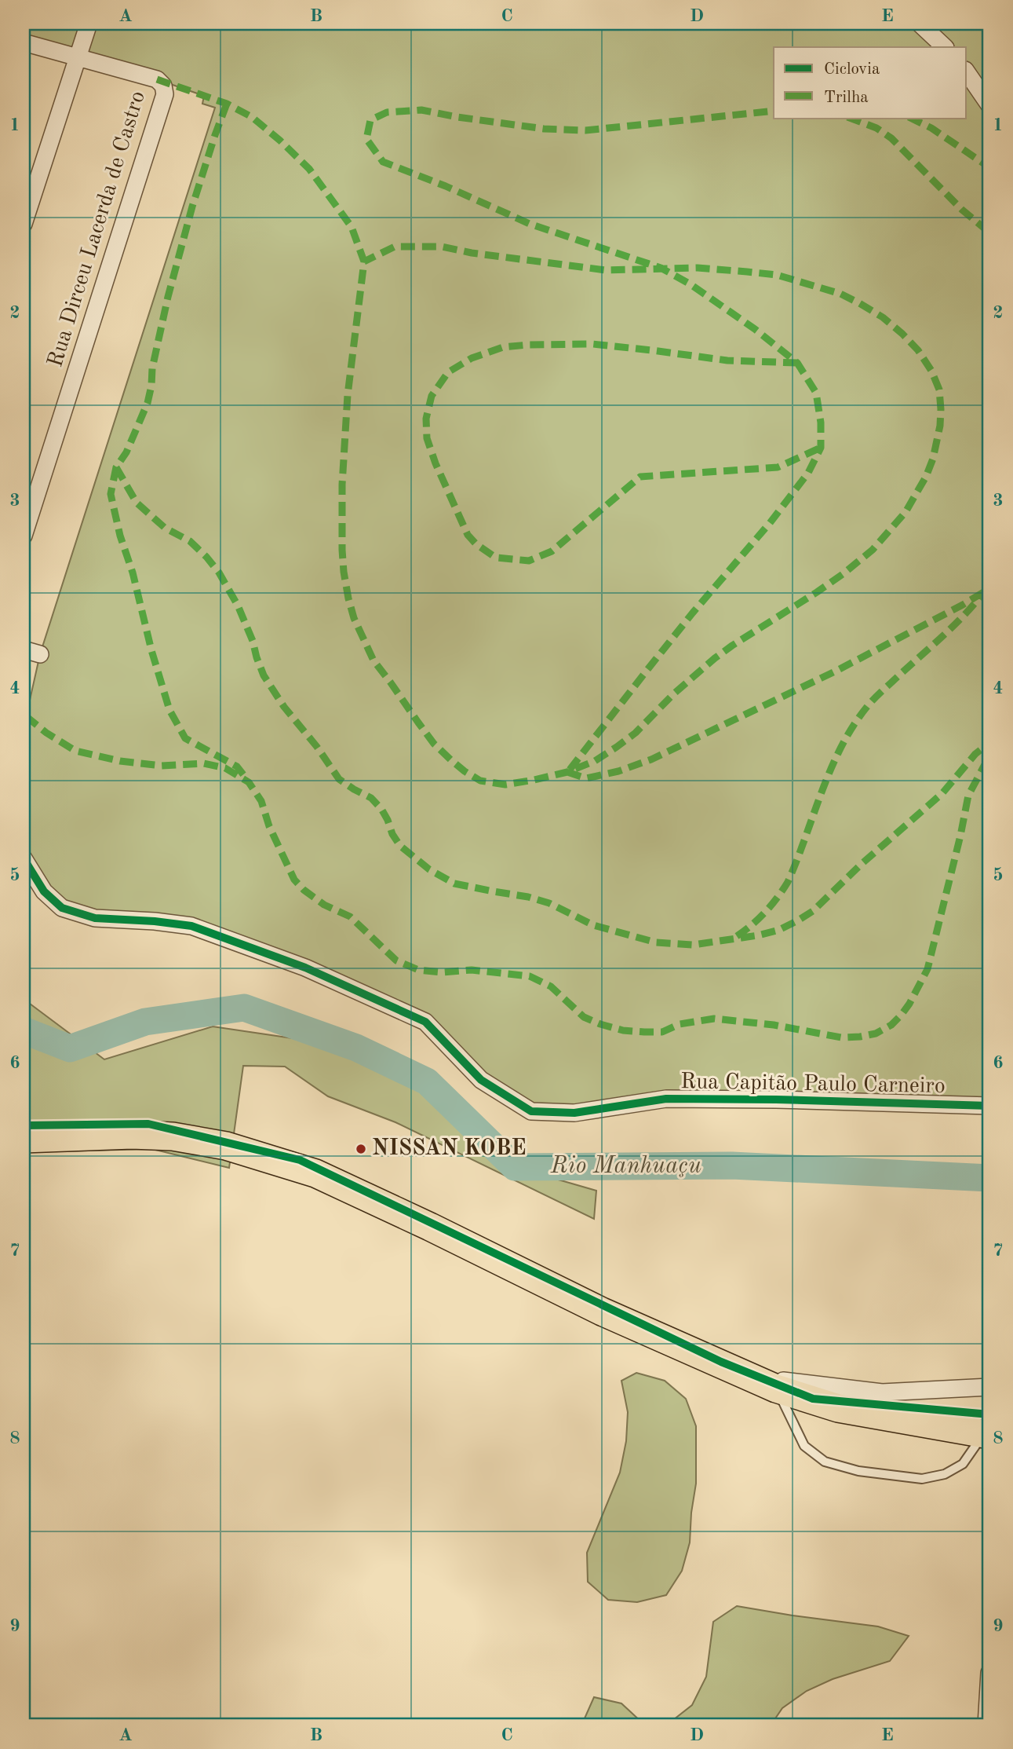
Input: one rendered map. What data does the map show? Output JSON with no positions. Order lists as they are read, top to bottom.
{
  "streets": {
    "street": ["Rua Dirceu Lacerda de Castro", "Rua Capitão Paulo Carneiro"]
  },
  "water": ["Rio Manhuaçu"],
  "places": ["NISSAN KOBE"],
  "legend": ["Ciclovia", "Trilha"],
  "grid": {
    "columns": [
      "A",
      "B",
      "C",
      "D",
      "E"
    ],
    "rows": [
      "1",
      "2",
      "3",
      "4",
      "5",
      "6",
      "7",
      "8",
      "9"
    ]
  }
}
